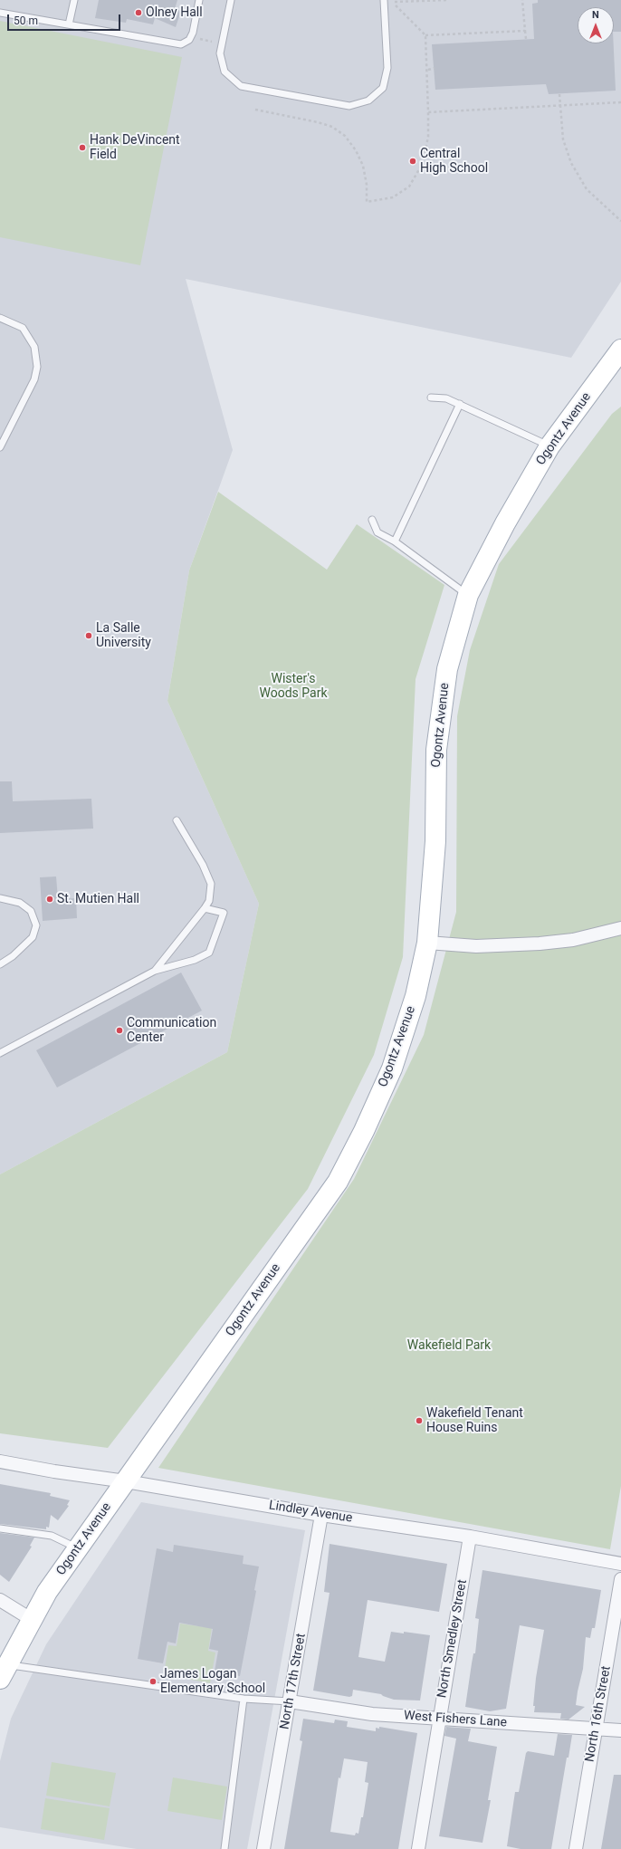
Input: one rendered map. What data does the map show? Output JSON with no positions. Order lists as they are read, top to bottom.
{
  "streets": {
    "main road": ["Ogontz Avenue"],
    "street": [
      "Lindley Avenue",
      "North Smedley Street",
      "North 17th Street",
      "North 16th Street",
      "West Fishers Lane"
    ]
  },
  "crossings": [
    ["Ogontz Avenue", "Lindley Avenue"],
    ["Lindley Avenue", "North Smedley Street"],
    ["Lindley Avenue", "North 17th Street"],
    ["North Smedley Street", "West Fishers Lane"],
    ["North 17th Street", "West Fishers Lane"],
    ["North 16th Street", "West Fishers Lane"]
  ],
  "parks": ["Wister's Woods Park", "Wakefield Park"],
  "places": [
    "Olney Hall",
    "Hank DeVincent Field",
    "Central High School",
    "La Salle University",
    "St. Mutien Hall",
    "Communication Center",
    "Wakefield Tenant House Ruins",
    "James Logan Elementary School"
  ],
  "scale_bar": "50 m",
  "north": "top"
}
